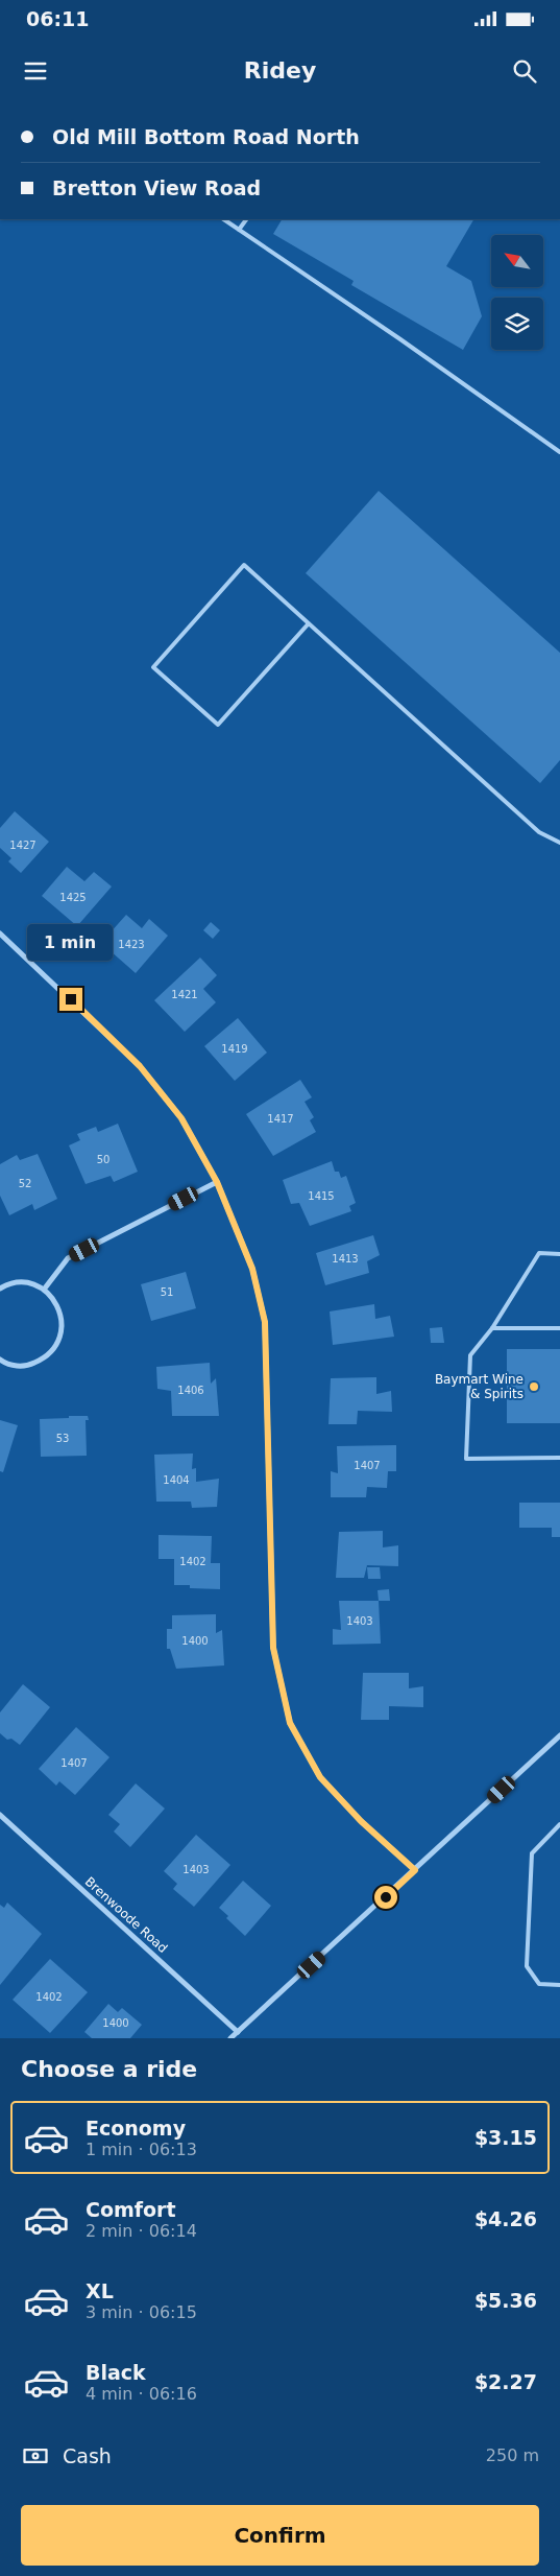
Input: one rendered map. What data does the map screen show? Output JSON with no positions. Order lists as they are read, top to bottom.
{
  "streets": {
    "street": ["Brenwoode Road"]
  },
  "places": ["Baymart Wine & Spirits"],
  "house_numbers": [
    "1427",
    "1425",
    "1423",
    "1421",
    "1419",
    "1417",
    "50",
    "52",
    "1415",
    "1413",
    "51",
    "1406",
    "53",
    "1407",
    "1404",
    "1402",
    "1403",
    "1400",
    "1407",
    "1403",
    "1402",
    "1400"
  ],
  "north": "top left",
  "page": {
    "status": "06:11",
    "header": "Ridey",
    "banner": ["Old Mill Bottom Road North", "Bretton View Road"],
    "bubble": "1 min",
    "heading": "Choose a ride",
    "list": [
      {
        "name": "Economy",
        "note": "1 min · 06:13",
        "value": "$3.15"
      },
      {
        "name": "Comfort",
        "note": "2 min · 06:14",
        "value": "$4.26"
      },
      {
        "name": "XL",
        "note": "3 min · 06:15",
        "value": "$5.36"
      },
      {
        "name": "Black",
        "note": "4 min · 06:16",
        "value": "$2.27"
      }
    ],
    "pay": ["Cash", "250 m"],
    "buttons": "Confirm"
  }
}
